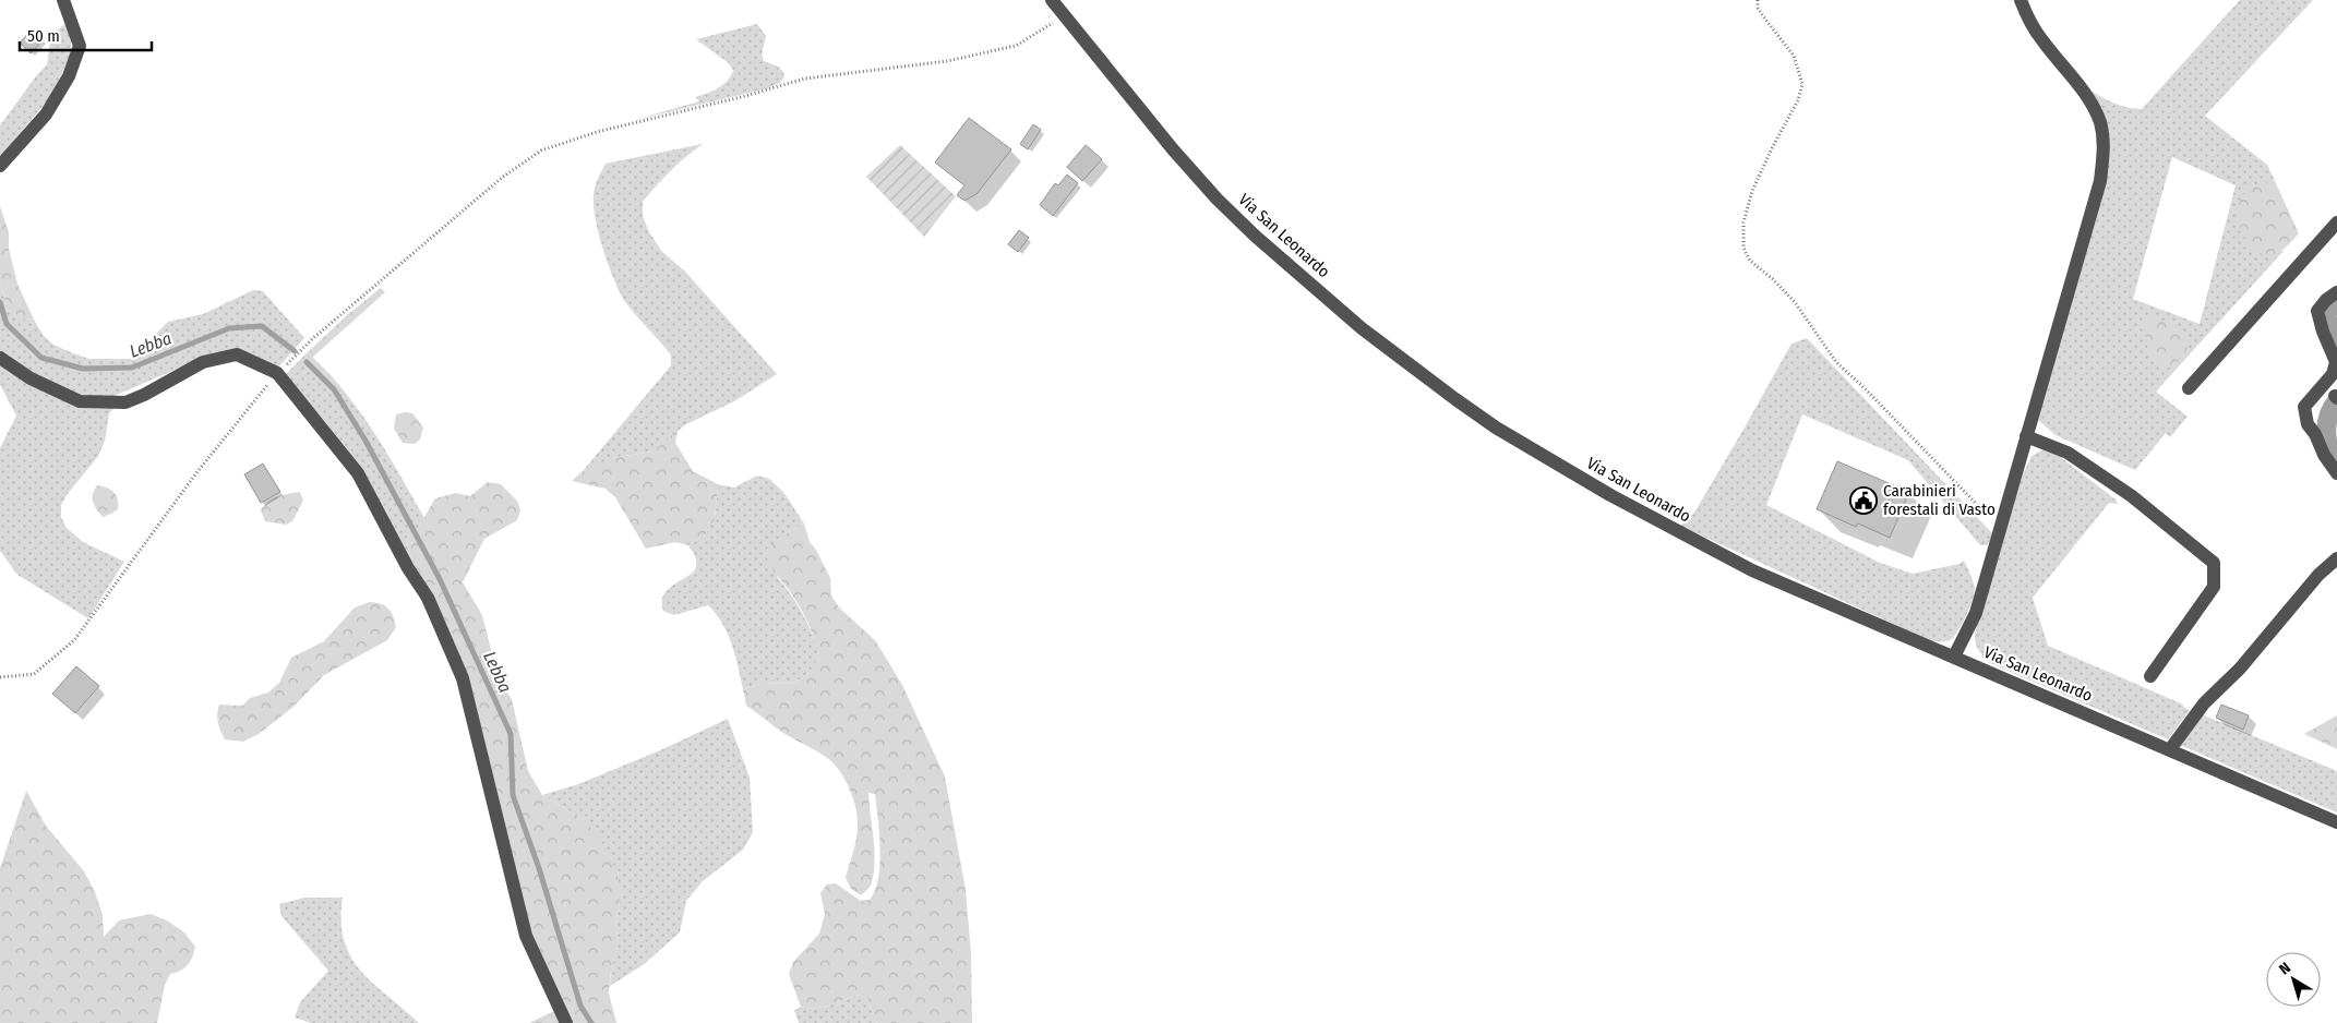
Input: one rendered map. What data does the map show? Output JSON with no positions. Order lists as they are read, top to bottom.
{
  "streets": {
    "street": ["Via San Leonardo"]
  },
  "water": ["Lebba"],
  "places": {
    "public building": ["Carabinieri forestali di Vasto"]
  },
  "scale_bar": "50 m",
  "north": "top left"
}
